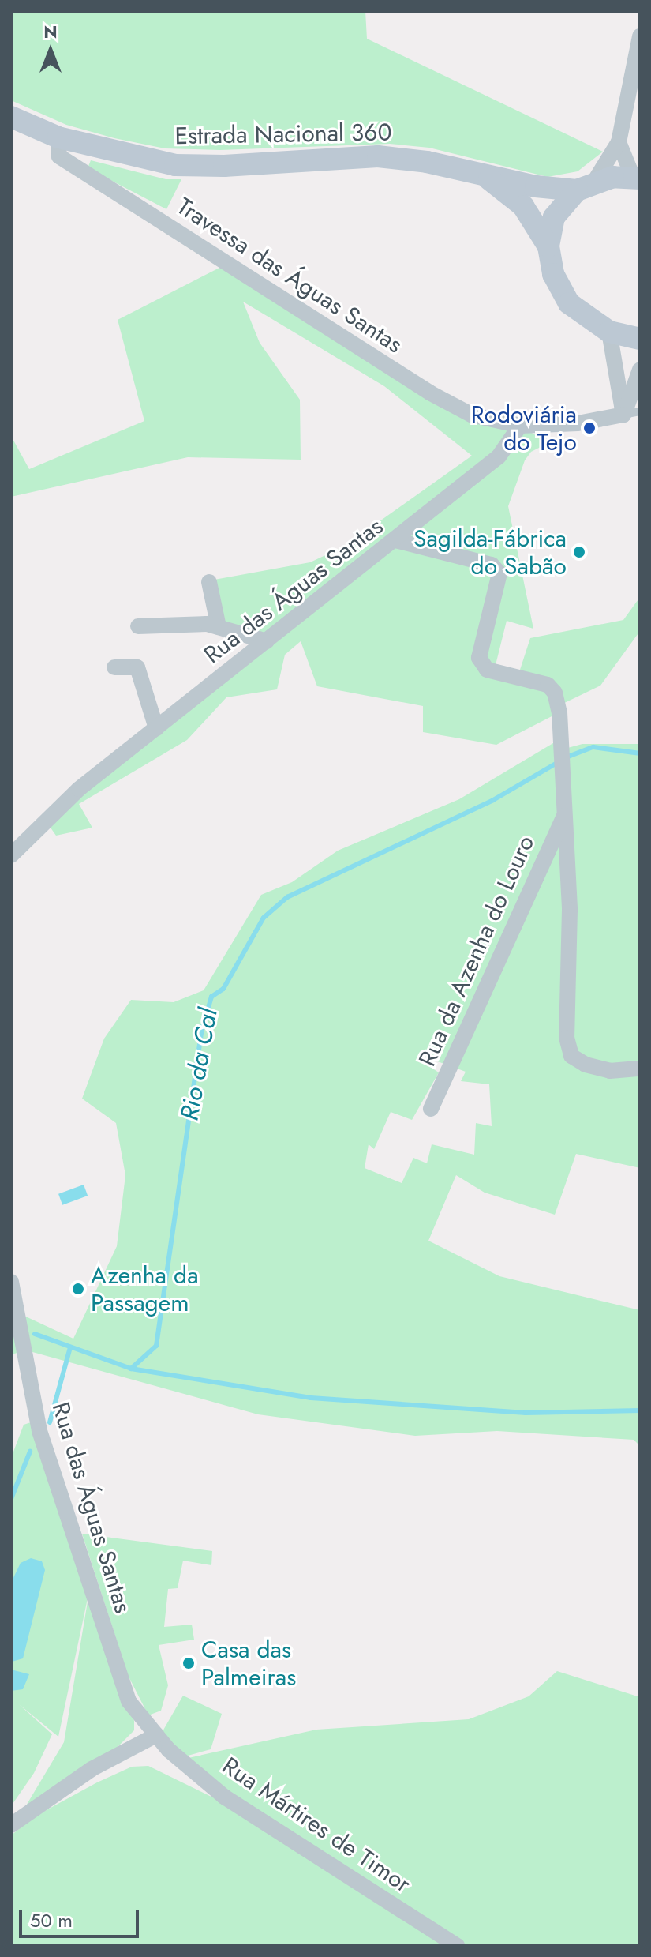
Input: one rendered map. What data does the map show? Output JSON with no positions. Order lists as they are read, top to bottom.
{
  "streets": {
    "main road": ["Estrada Nacional 360"],
    "street": [
      "Travessa das Águas Santas",
      "Rua das Águas Santas",
      "Rua da Azenha do Louro",
      "Rua Mártires de Timor"
    ]
  },
  "crossings": [
    ["Estrada Nacional 360", "Travessa das Águas Santas"],
    ["Travessa das Águas Santas", "Rua das Águas Santas"],
    ["Rua das Águas Santas", "Rua Mártires de Timor"]
  ],
  "water": ["Rio da Cal"],
  "places": [
    "Rodoviária do Tejo",
    "Sagilda-Fábrica do Sabão",
    "Azenha da Passagem",
    "Casa das Palmeiras"
  ],
  "scale_bar": "50 m",
  "north": "top"
}
